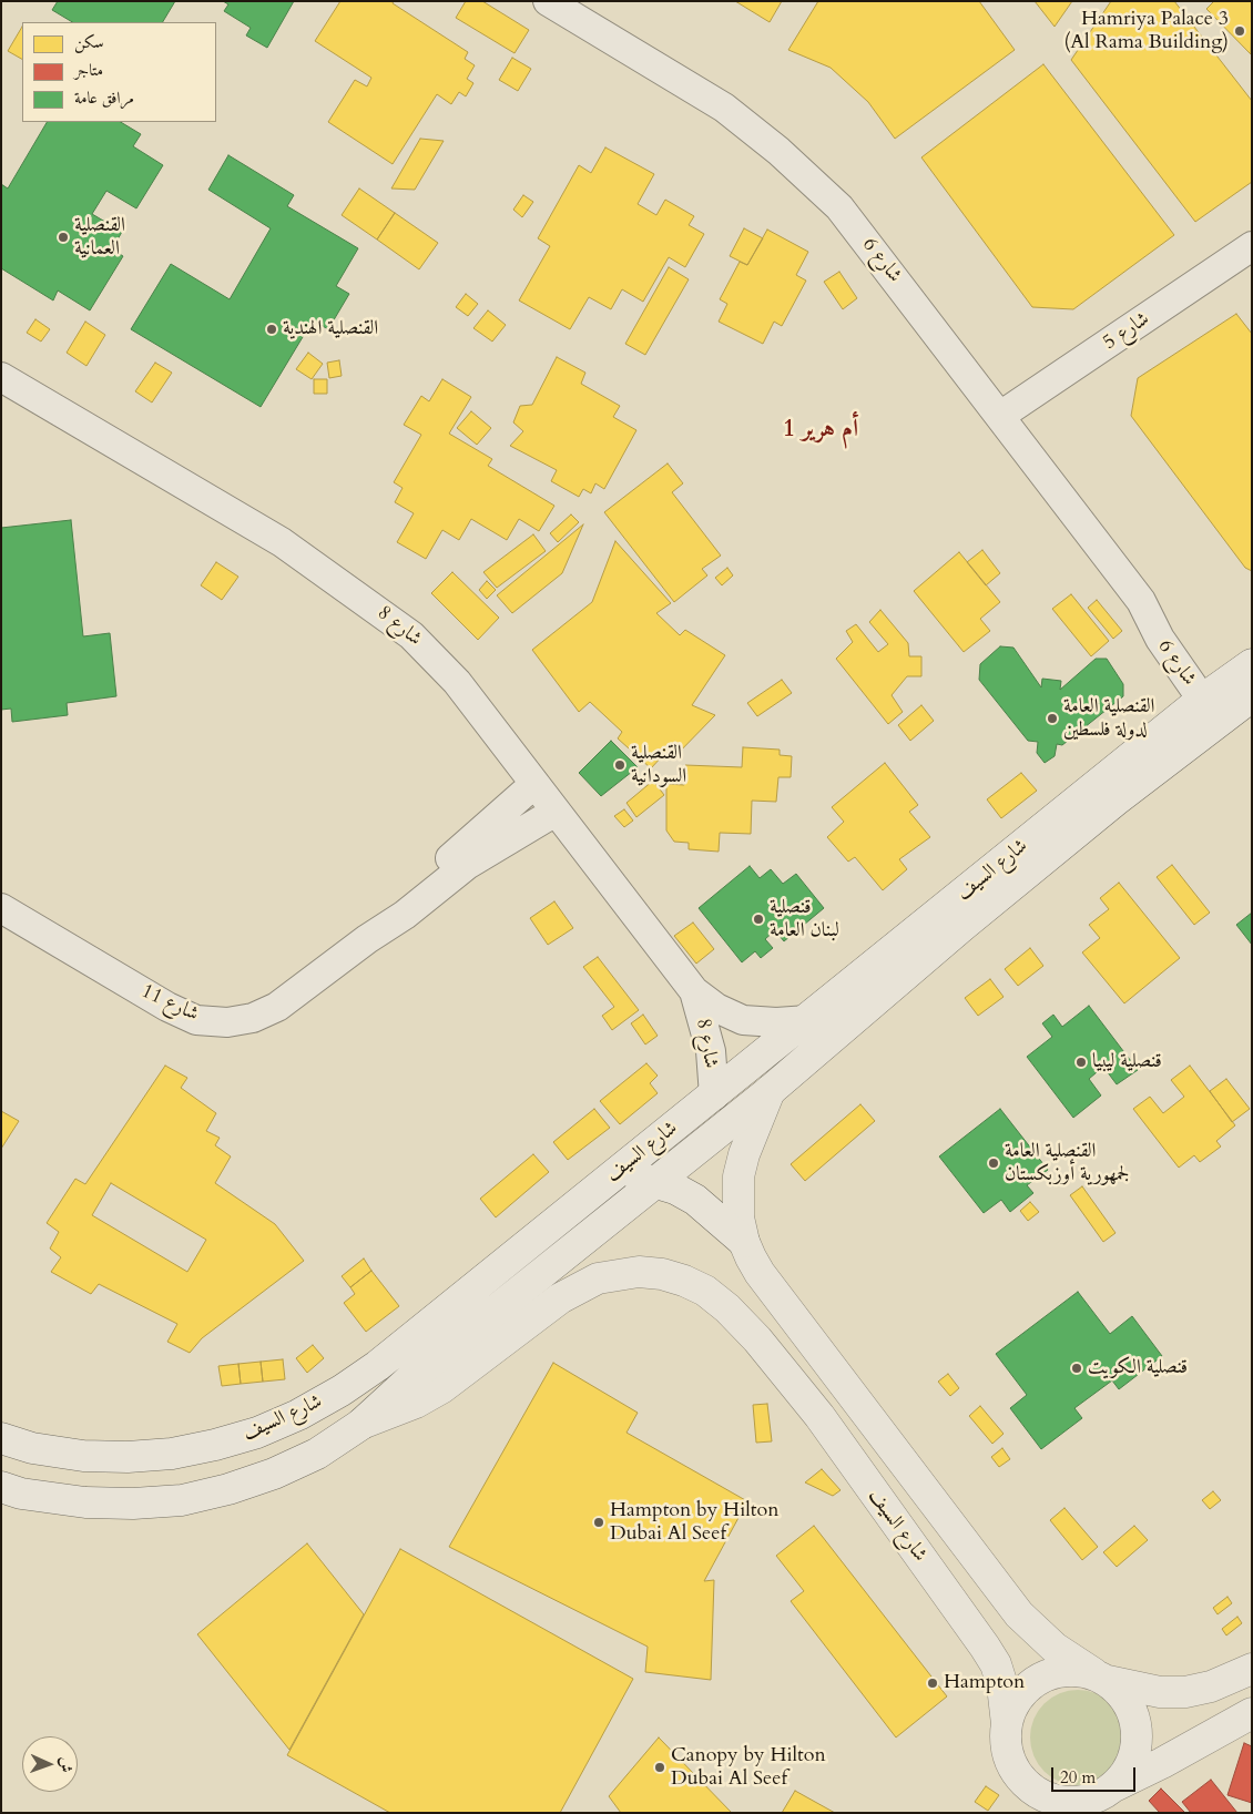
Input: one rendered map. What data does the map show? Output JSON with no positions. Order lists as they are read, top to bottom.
{
  "streets": {
    "main road": ["شارع السيف"],
    "street": [
      "شارع 6",
      "شارع 5",
      "شارع 8",
      "شارع 11"
    ]
  },
  "crossings": [
    ["شارع 6", "شارع 5"],
    ["شارع 6", "شارع السيف"],
    ["شارع 8", "شارع السيف"],
    ["شارع 8", "شارع 11"]
  ],
  "districts": ["أم هرير 1"],
  "places": [
    "Hamriya Palace 3 (Al Rama Building)",
    "القنصلية العمانية",
    "القنصلية الهندية",
    "القنصلية العامة لدولة فلسطين",
    "القنصلية السودانية",
    "قنصلية لبنان العامة",
    "قنصلية ليبيا",
    "القنصلية العامة لجمهورية أوزبكستان",
    "قنصلية الكويت",
    "Hampton by Hilton Dubai Al Seef",
    "Hampton",
    "Canopy by Hilton Dubai Al Seef"
  ],
  "legend": ["سكن", "متاجر", "مرافق عامة"],
  "scale_bar": "20 m",
  "north": "right"
}
